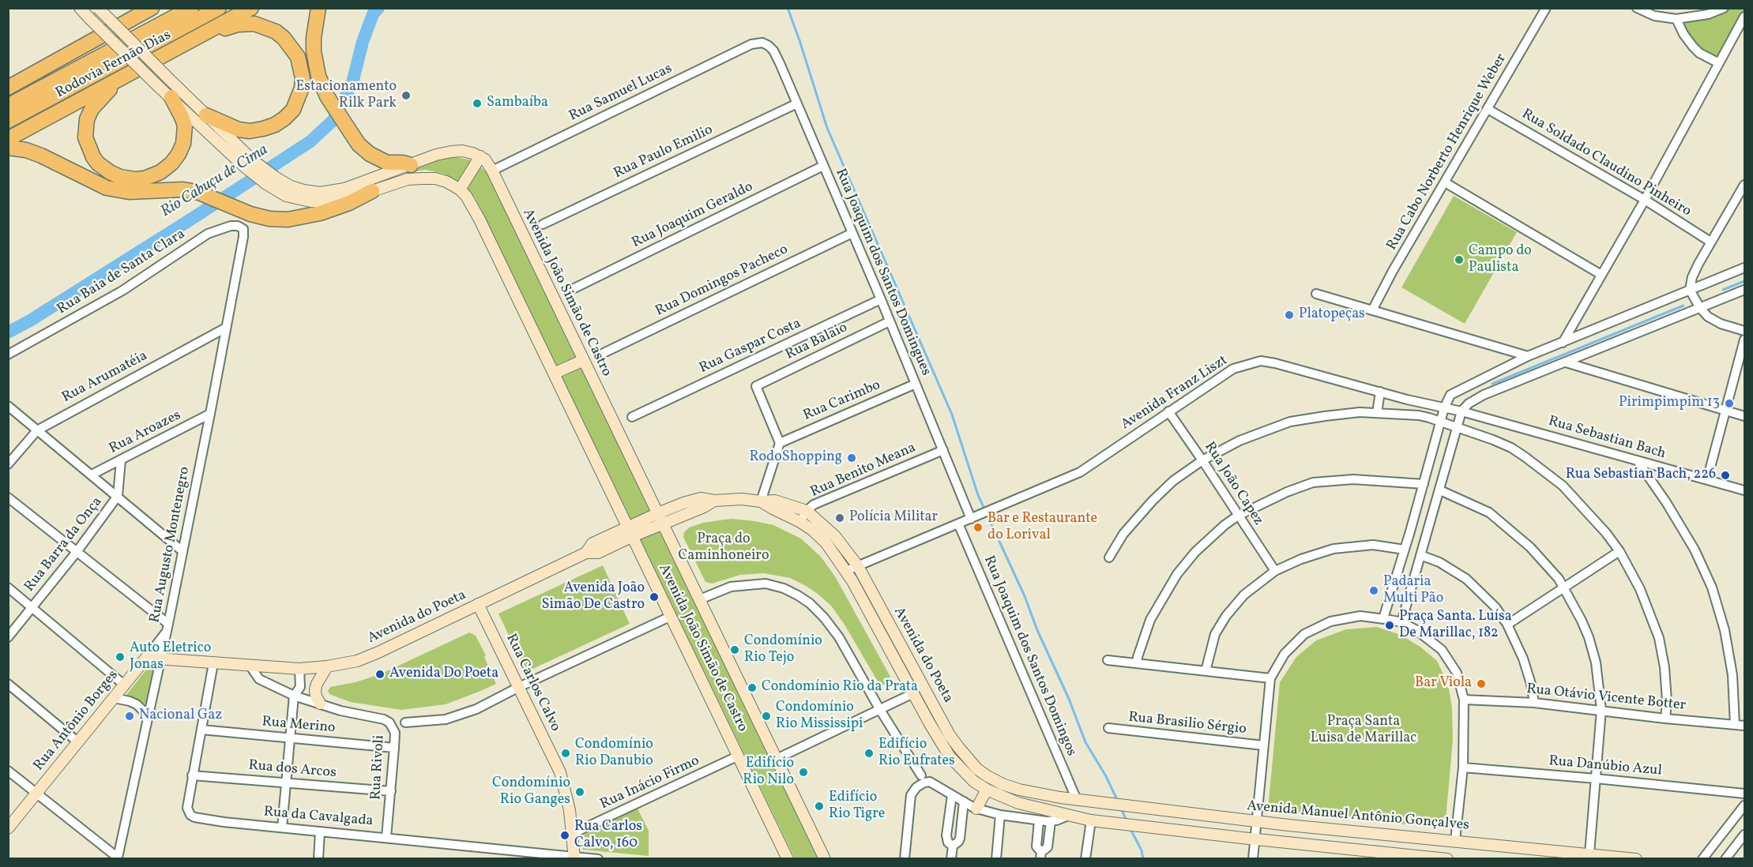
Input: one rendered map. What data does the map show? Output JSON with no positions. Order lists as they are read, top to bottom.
{
  "streets": {
    "highway": ["Rodovia Fernão Dias"],
    "main road": [
      "Avenida João Simão de Castro",
      "Avenida do Poeta",
      "Rua Carlos Calvo",
      "Rua Antônio Borges",
      "Avenida Manuel Antônio Gonçalves"
    ],
    "street": [
      "Rua Samuel Lucas",
      "Rua Paulo Emilio",
      "Rua Cabo Norberto Henrique Weber",
      "Rua Soldado Claudino Pinheiro",
      "Rua Joaquim Geraldo",
      "Rua Baia de Santa Clara",
      "Rua Joaquim dos Santos Domingues",
      "Rua Domingos Pacheco",
      "Rua Balaio",
      "Rua Gaspar Costa",
      "Rua Arumatéia",
      "Avenida Franz Liszt",
      "Rua Carimbo",
      "Rua Aroazes",
      "Rua Sebastian Bach",
      "Rua Benito Meana",
      "Rua João Capez",
      "Rua Barra da Onça",
      "Rua Augusto Montenegro",
      "Rua Joaquim dos Santos Domingos",
      "Rua Otávio Vicente Botter",
      "Rua Brasilio Sérgio",
      "Rua Merino",
      "Rua Danúbio Azul",
      "Rua Rivoli",
      "Rua dos Arcos",
      "Rua Inácio Firmo",
      "Rua da Cavalgada"
    ]
  },
  "crossings": [
    ["Rua Samuel Lucas", "Rua Joaquim dos Santos Domingues"],
    ["Rua Samuel Lucas", "Avenida João Simão de Castro"],
    ["Rua Paulo Emilio", "Rua Joaquim dos Santos Domingues"],
    ["Rua Cabo Norberto Henrique Weber", "Rua Soldado Claudino Pinheiro"],
    ["Rua Joaquim Geraldo", "Rua Joaquim dos Santos Domingues"],
    ["Rua Baia de Santa Clara", "Rua Augusto Montenegro"],
    ["Rua Joaquim dos Santos Domingues", "Rua Domingos Pacheco"],
    ["Rua Joaquim dos Santos Domingues", "Rua Balaio"],
    ["Rua Joaquim dos Santos Domingues", "Rua Gaspar Costa"],
    ["Rua Joaquim dos Santos Domingues", "Avenida Franz Liszt"],
    ["Rua Joaquim dos Santos Domingues", "Rua Carimbo"],
    ["Rua Joaquim dos Santos Domingues", "Rua Benito Meana"],
    ["Avenida João Simão de Castro", "Avenida do Poeta"],
    ["Avenida João Simão de Castro", "Rua Inácio Firmo"],
    ["Rua Balaio", "Rua Carimbo"],
    ["Rua Arumatéia", "Rua Augusto Montenegro"],
    ["Avenida Franz Liszt", "Rua Sebastian Bach"],
    ["Avenida Franz Liszt", "Rua João Capez"],
    ["Avenida Franz Liszt", "Avenida do Poeta"],
    ["Avenida Franz Liszt", "Rua Joaquim dos Santos Domingos"],
    ["Rua Aroazes", "Rua Barra da Onça"],
    ["Rua Aroazes", "Rua Augusto Montenegro"],
    ["Rua Benito Meana", "Avenida do Poeta"],
    ["Rua Augusto Montenegro", "Avenida do Poeta"],
    ["Rua Augusto Montenegro", "Rua Antônio Borges"],
    ["Avenida do Poeta", "Rua Joaquim dos Santos Domingos"],
    ["Avenida do Poeta", "Rua Carlos Calvo"],
    ["Avenida do Poeta", "Rua Antônio Borges"],
    ["Avenida do Poeta", "Avenida Manuel Antônio Gonçalves"],
    ["Avenida do Poeta", "Rua da Cavalgada"],
    ["Rua Joaquim dos Santos Domingos", "Avenida Manuel Antônio Gonçalves"],
    ["Rua Carlos Calvo", "Rua Inácio Firmo"],
    ["Rua Carlos Calvo", "Rua da Cavalgada"],
    ["Rua Merino", "Rua Rivoli"],
    ["Rua Merino", "Rua da Cavalgada"],
    ["Rua Rivoli", "Rua dos Arcos"],
    ["Rua Rivoli", "Rua da Cavalgada"],
    ["Rua dos Arcos", "Rua da Cavalgada"]
  ],
  "water": ["Rio Cabuçu de Cima"],
  "parks": ["Praça do Caminhoneiro", "Praça Santa Luisa de Marillac"],
  "places": [
    "Estacionamento Rilk Park",
    "Sambaíba",
    "Campo do Paulista",
    "Platopeças",
    "Pirimpimpim 13",
    "RodoShopping",
    "Rua Sebastian Bach, 226",
    "Polícia Militar",
    "Bar e Restaurante do Lorival",
    "Padaria Multi Pão",
    "Avenida João Simão De Castro",
    "Praça Santa. Luísa De Marillac, 182",
    "Condomínio Rio Tejo",
    "Auto Eletrico Jonas",
    "Avenida Do Poeta",
    "Bar Viola",
    "Condomínio Rio da Prata",
    "Nacional Gaz",
    "Condomínio Rio Mississipi",
    "Condomínio Rio Danubio",
    "Edifício Rio Eufrates",
    "Edifício Rio Nilo",
    "Condomínio Rio Ganges",
    "Edifício Rio Tigre",
    "Rua Carlos Calvo, 160"
  ]
}
